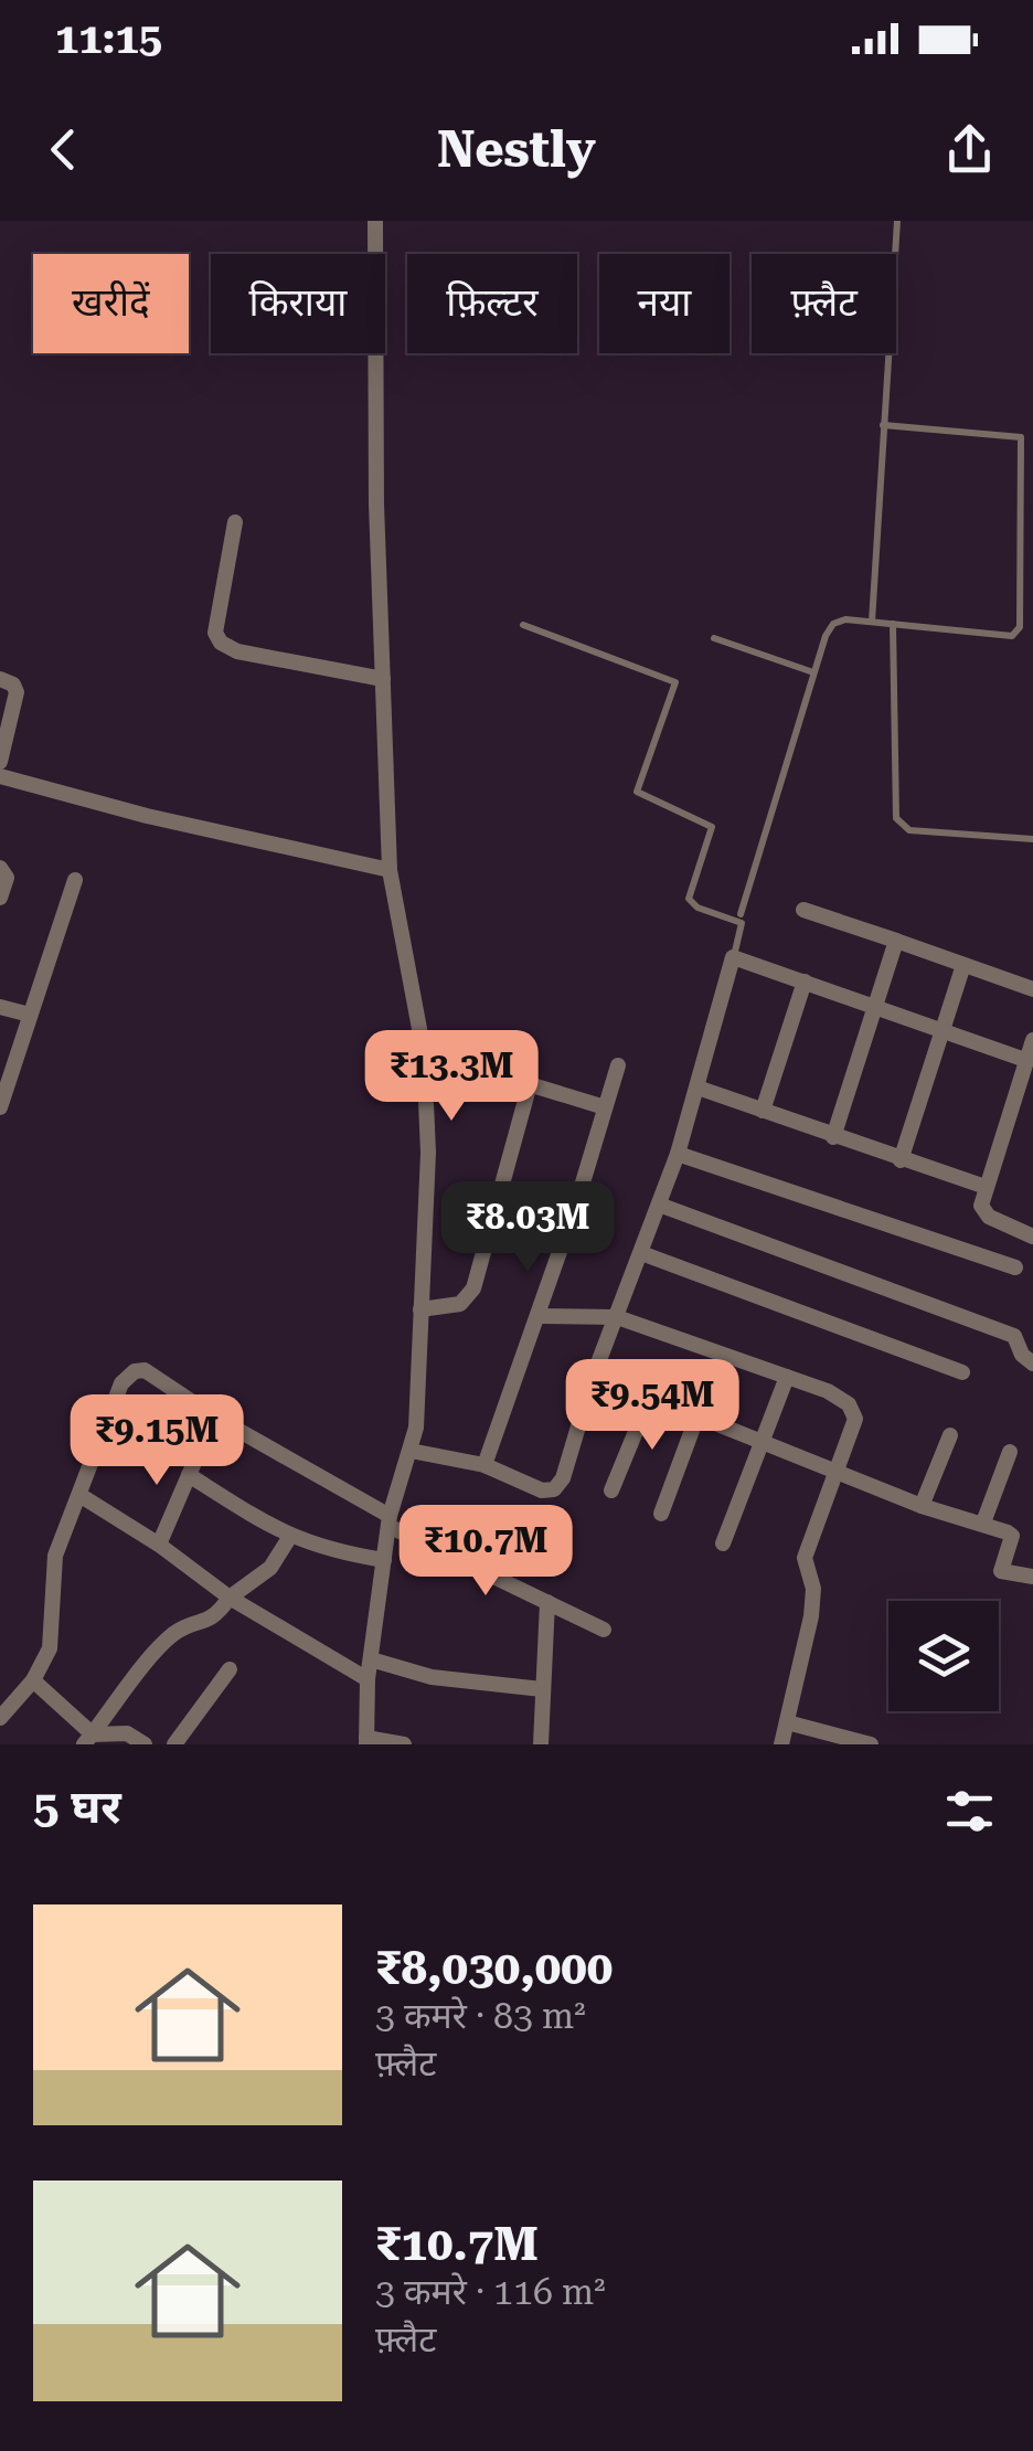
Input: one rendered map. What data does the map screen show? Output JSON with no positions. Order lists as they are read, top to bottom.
{
  "page": {
    "status": "11:15",
    "header": "Nestly",
    "chip": [
      "खरीदें",
      "किराया",
      "फ़िल्टर",
      "नया",
      "फ़्लैट"
    ],
    "price": [
      "₹13.3M",
      "₹8.03M",
      "₹9.54M",
      "₹9.15M",
      "₹10.7M"
    ],
    "heading": "5 घर",
    "list": [
      {
        "name": "₹8,030,000",
        "note": "3 कमरे · 83 m² · फ़्लैट"
      },
      {
        "name": "₹10.7M",
        "note": "3 कमरे · 116 m² · फ़्लैट"
      }
    ]
  }
}
